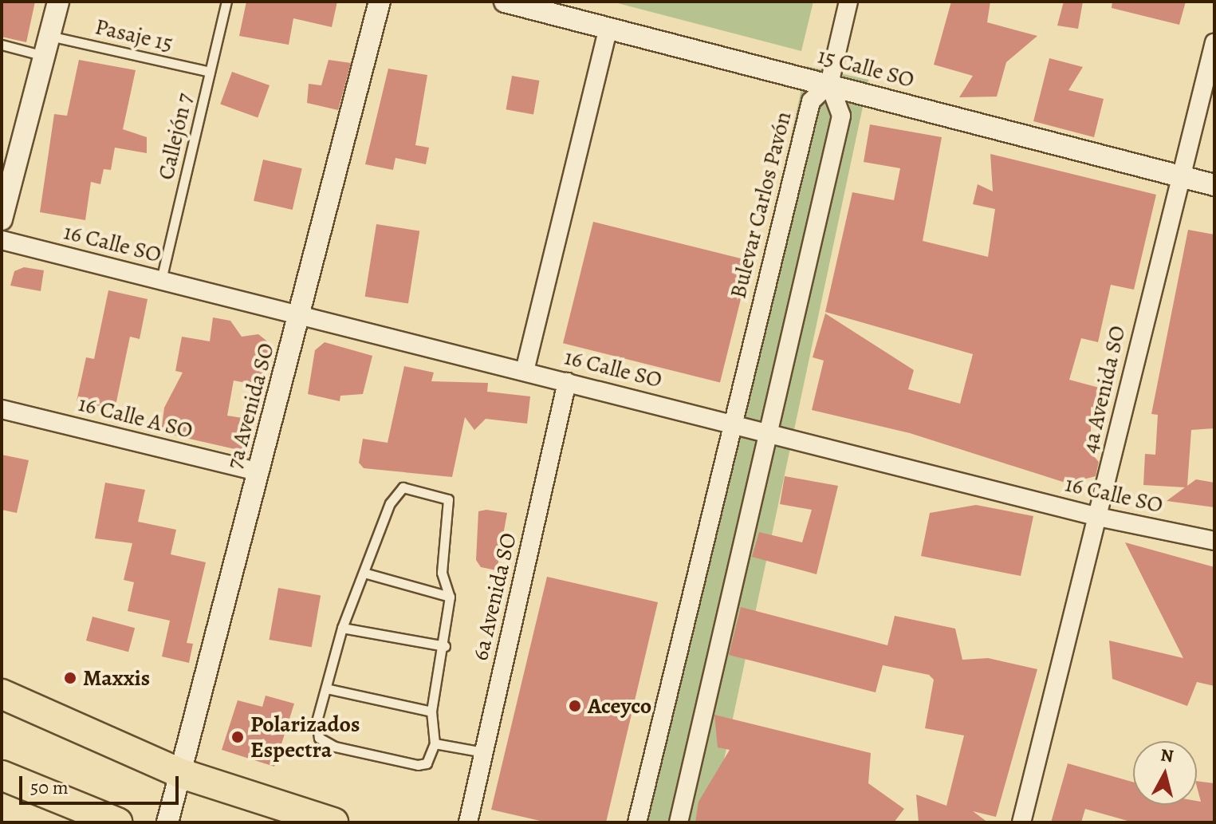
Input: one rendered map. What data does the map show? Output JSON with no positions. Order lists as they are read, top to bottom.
{
  "streets": {
    "street": [
      "15 Calle SO",
      "Bulevar Carlos Pavón",
      "16 Calle SO",
      "4a Avenida SO",
      "7a Avenida SO",
      "16 Calle A SO",
      "6a Avenida SO"
    ],
    "lane": ["Pasaje 15", "Callejón 7"]
  },
  "crossings": [
    ["Pasaje 15", "Callejón 7"],
    ["15 Calle SO", "Bulevar Carlos Pavón"],
    ["15 Calle SO", "4a Avenida SO"],
    ["Callejón 7", "16 Calle SO"],
    ["Bulevar Carlos Pavón", "16 Calle SO"],
    ["16 Calle SO", "4a Avenida SO"],
    ["16 Calle SO", "7a Avenida SO"],
    ["16 Calle SO", "6a Avenida SO"],
    ["7a Avenida SO", "16 Calle A SO"]
  ],
  "places": ["Maxxis", "Aceyco", "Polarizados Espectra"],
  "scale_bar": "50 m",
  "north": "top"
}
